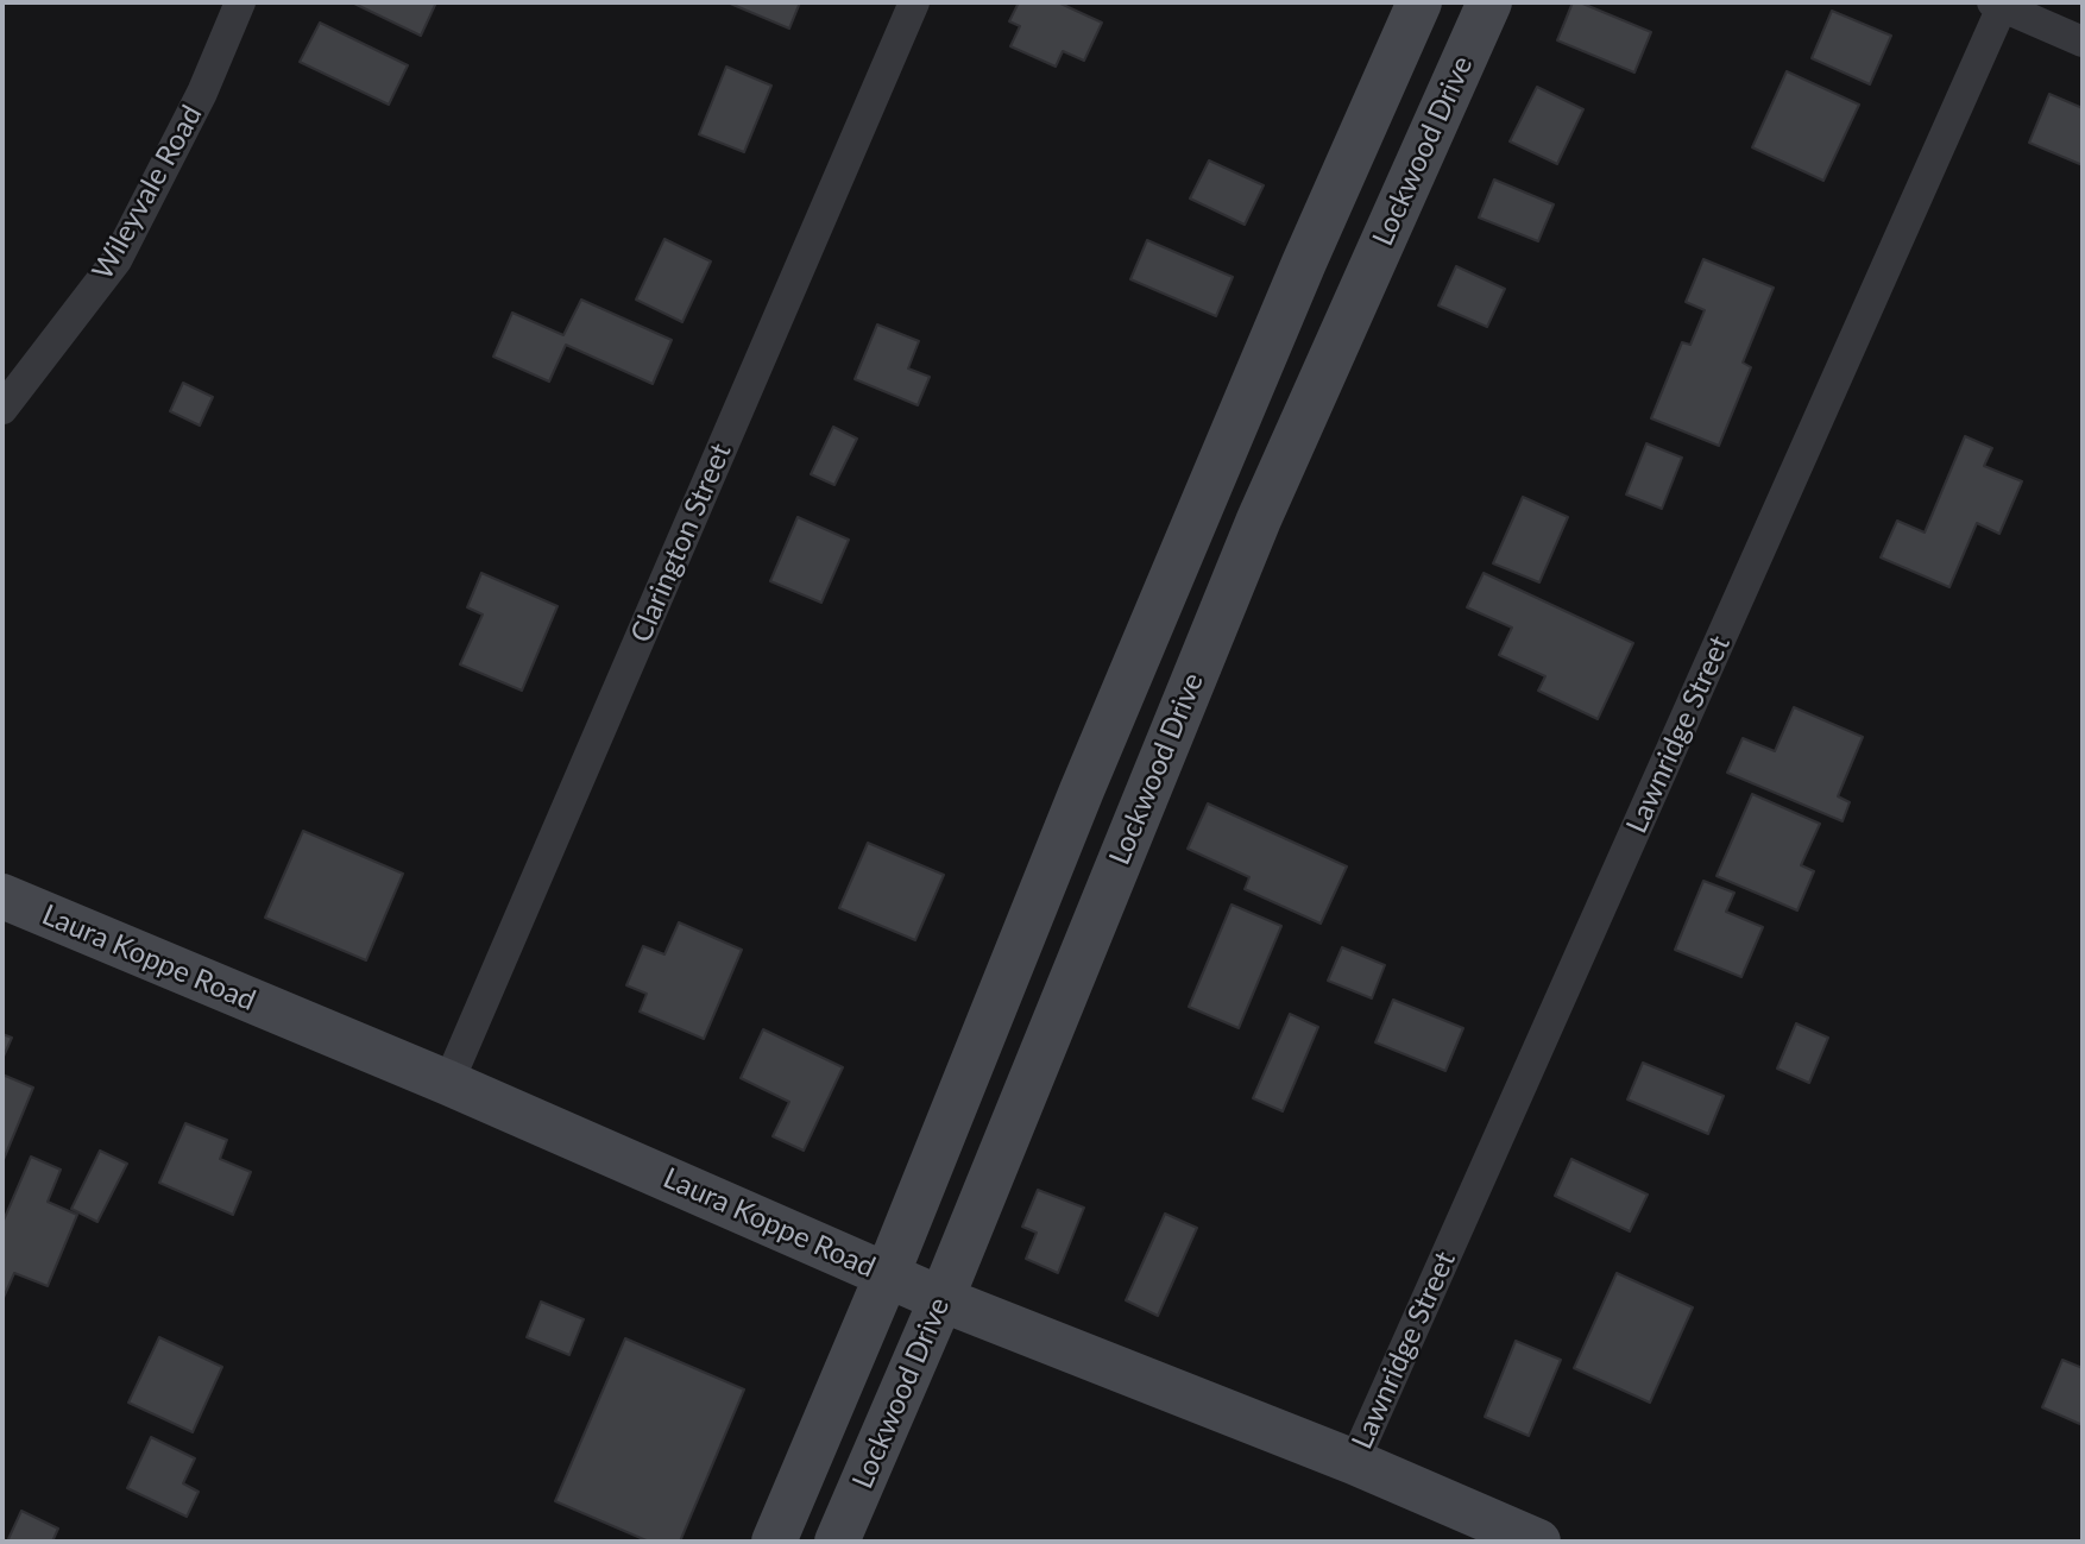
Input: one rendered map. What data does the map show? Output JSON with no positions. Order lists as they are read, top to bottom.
{
  "streets": {
    "main road": ["Lockwood Drive", "Laura Koppe Road"],
    "street": ["Wileyvale Road", "Clarington Street", "Lawnridge Street"]
  },
  "crossings": [
    ["Lockwood Drive", "Laura Koppe Road"],
    ["Clarington Street", "Laura Koppe Road"],
    ["Lawnridge Street", "Laura Koppe Road"]
  ]
}
